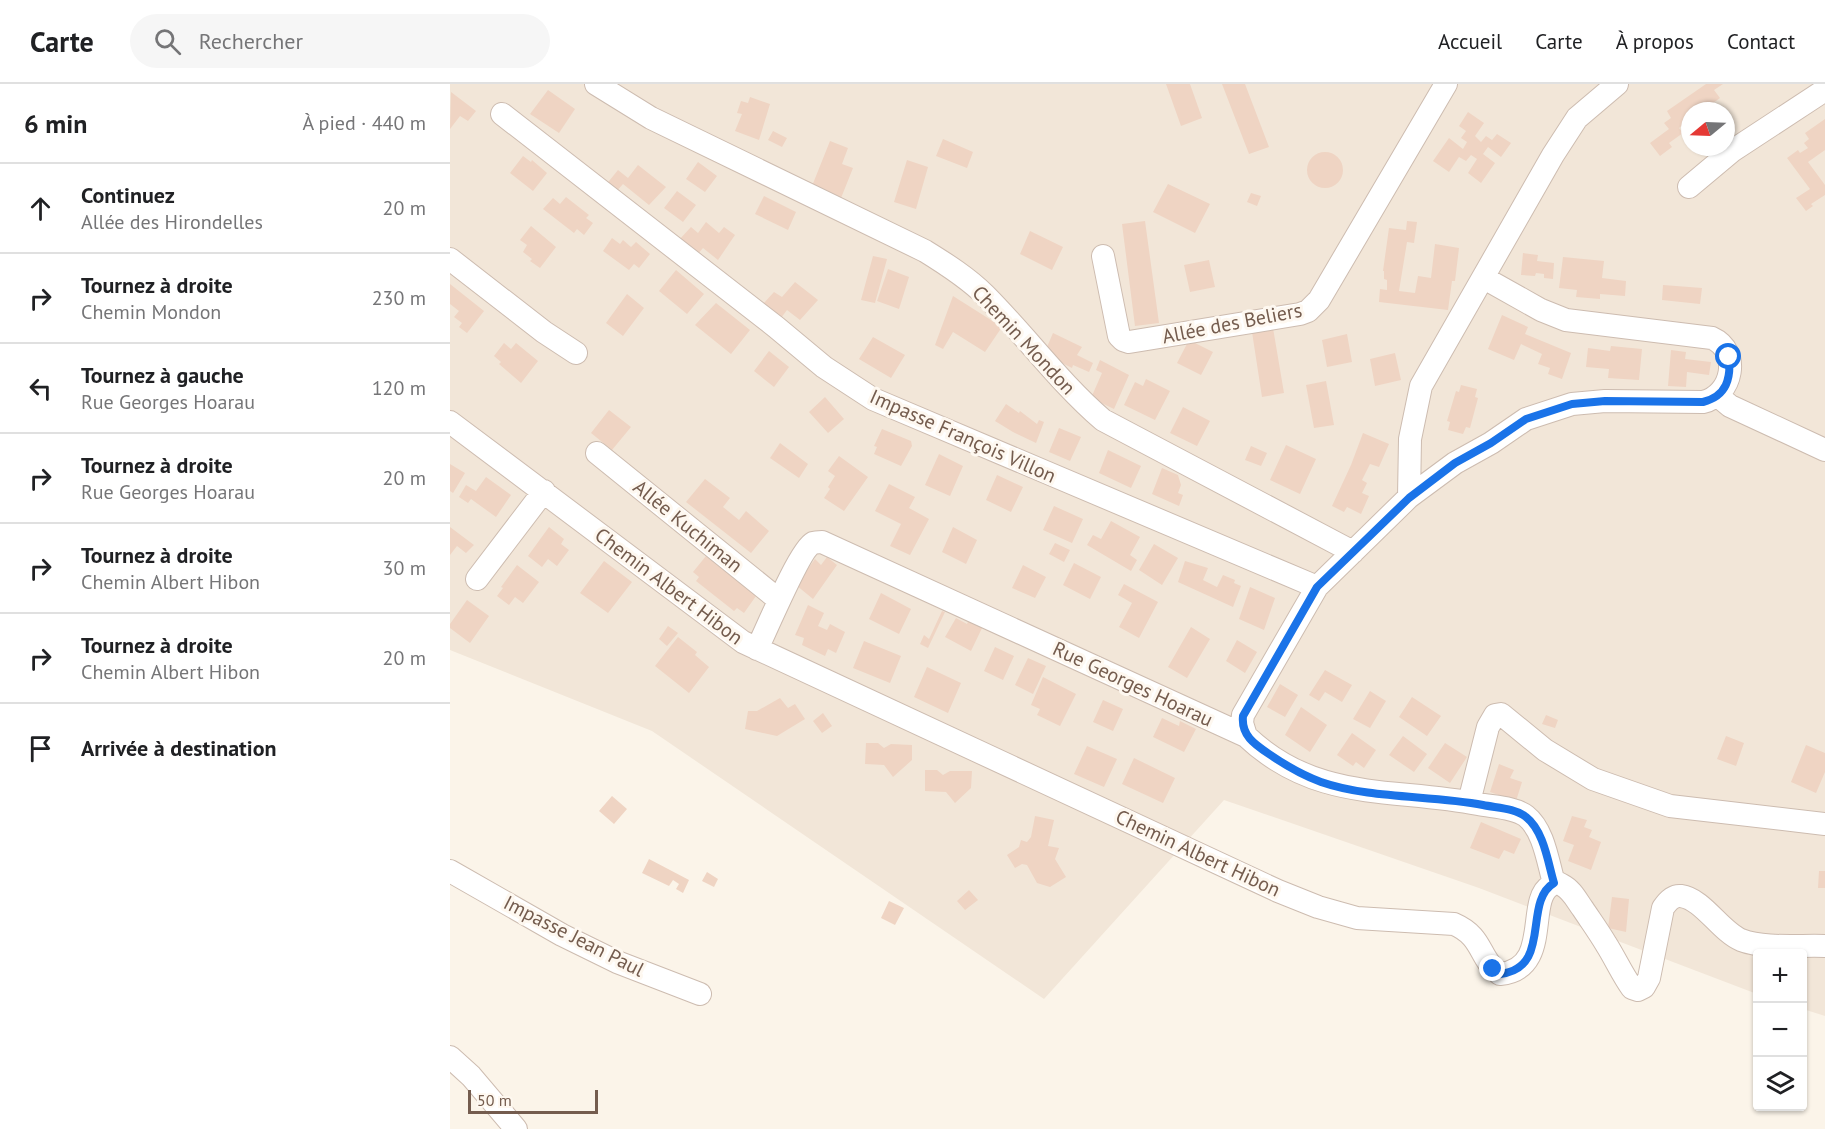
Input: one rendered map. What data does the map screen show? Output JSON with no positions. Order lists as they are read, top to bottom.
{
  "streets": {
    "street": [
      "Allée des Beliers",
      "Chemin Mondon",
      "Impasse François Villon",
      "Allée Kuchiman",
      "Chemin Albert Hibon",
      "Rue Georges Hoarau",
      "Impasse Jean Paul"
    ]
  },
  "crossings": [
    ["Allée Kuchiman", "Rue Georges Hoarau"],
    ["Chemin Albert Hibon", "Rue Georges Hoarau"]
  ],
  "scale_bar": "50 m",
  "north": "left",
  "page": {
    "header": "Carte",
    "search": "Rechercher",
    "nav": [
      "Accueil",
      "Carte",
      "À propos",
      "Contact"
    ],
    "heading": ["6 min", "À pied · 440 m"],
    "list": [
      ["Continuez", "Allée des Hirondelles", "20 m"],
      ["Tournez à droite", "Chemin Mondon", "230 m"],
      ["Tournez à gauche", "Rue Georges Hoarau", "120 m"],
      ["Tournez à droite", "Rue Georges Hoarau", "20 m"],
      ["Tournez à droite", "Chemin Albert Hibon", "30 m"],
      ["Tournez à droite", "Chemin Albert Hibon", "20 m"],
      "Arrivée à destination"
    ],
    "map_buttons": ["+", "−"],
    "scale": "50 m"
  }
}
